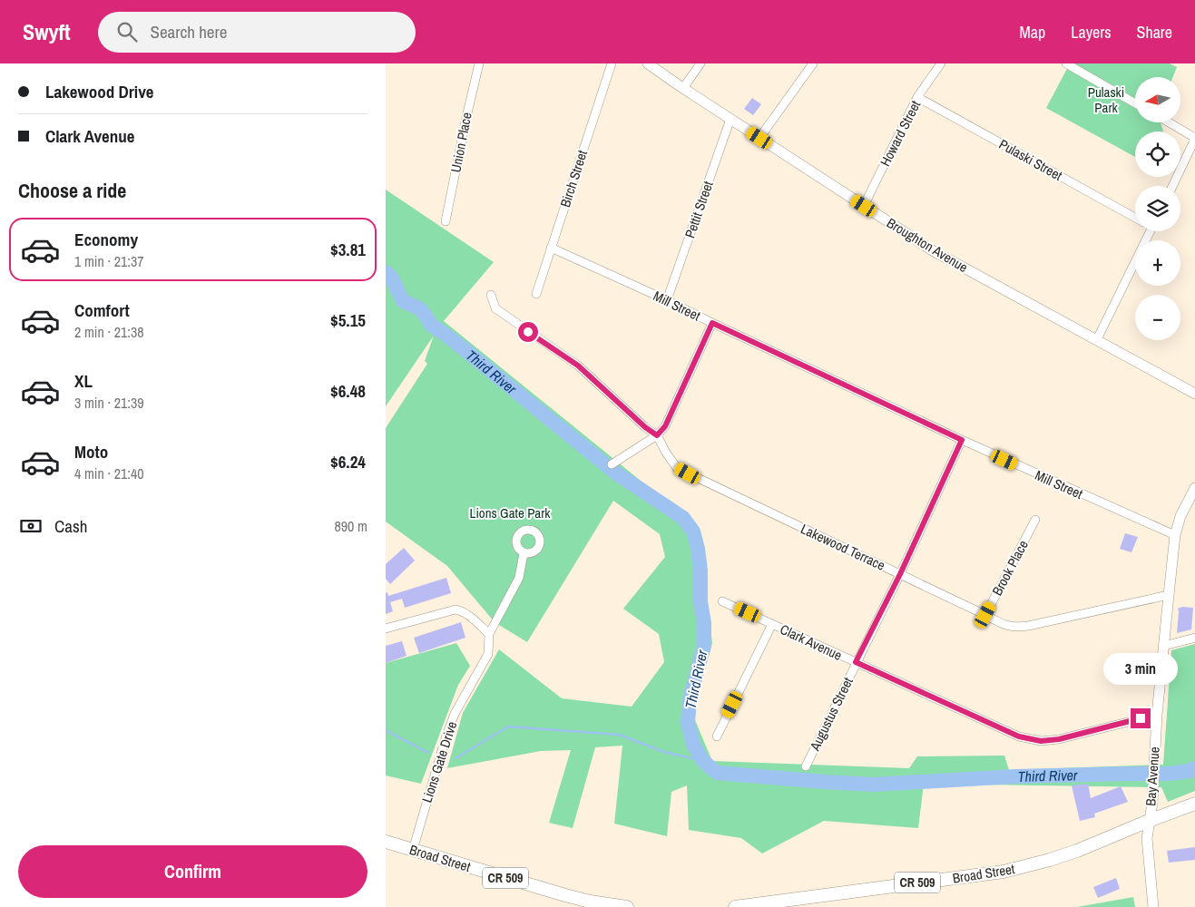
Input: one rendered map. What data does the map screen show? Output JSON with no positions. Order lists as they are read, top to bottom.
{
  "streets": {
    "main road": ["Broad Street", "CR 509"],
    "street": [
      "Howard Street",
      "Union Place",
      "Pulaski Street",
      "Birch Street",
      "Pettit Street",
      "Broughton Avenue",
      "Mill Street",
      "Lakewood Terrace",
      "Brook Place",
      "Clark Avenue",
      "Augustus Street",
      "Lions Gate Drive",
      "Bay Avenue"
    ]
  },
  "crossings": [
    ["Howard Street", "Pulaski Street"],
    ["Howard Street", "Broughton Avenue"],
    ["Birch Street", "Mill Street"],
    ["Pettit Street", "Broughton Avenue"],
    ["Pettit Street", "Mill Street"],
    ["Mill Street", "Augustus Street"],
    ["Mill Street", "Bay Avenue"],
    ["Lakewood Terrace", "Brook Place"],
    ["Lakewood Terrace", "Augustus Street"],
    ["Lakewood Terrace", "Bay Avenue"],
    ["Clark Avenue", "Augustus Street"],
    ["Clark Avenue", "Bay Avenue"],
    ["Lions Gate Drive", "Broad Street"],
    ["Bay Avenue", "Broad Street"]
  ],
  "water": ["Third River"],
  "parks": ["Pulaski Park", "Lions Gate Park"],
  "north": "left",
  "page": {
    "header": "Swyft",
    "search": "Search here",
    "nav": ["Map", "Layers", "Share"],
    "banner": ["Lakewood Drive", "Clark Avenue"],
    "map_buttons": ["+", "−"],
    "heading": "Choose a ride",
    "list": [
      {
        "name": "Economy",
        "note": "1 min · 21:37",
        "value": "$3.81"
      },
      {
        "name": "Comfort",
        "note": "2 min · 21:38",
        "value": "$5.15"
      },
      {
        "name": "XL",
        "note": "3 min · 21:39",
        "value": "$6.48"
      },
      {
        "name": "Moto",
        "note": "4 min · 21:40",
        "value": "$6.24"
      }
    ],
    "pay": ["Cash", "890 m"],
    "bubble": "3 min",
    "buttons": "Confirm"
  }
}
